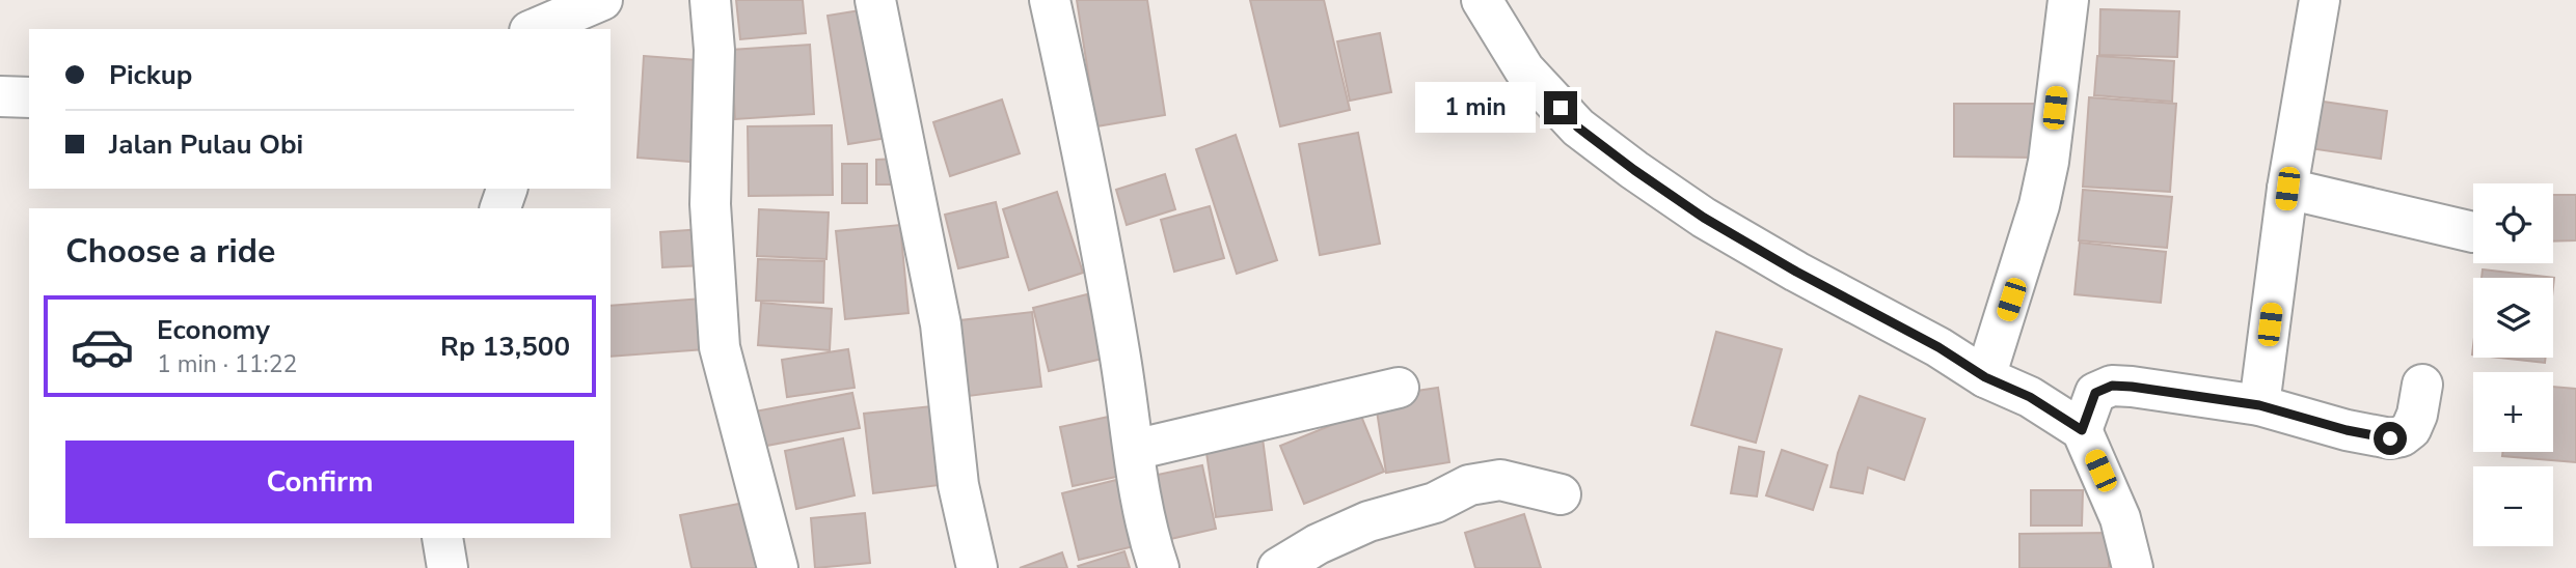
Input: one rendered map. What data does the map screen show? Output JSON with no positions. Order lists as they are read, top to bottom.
{
  "page": {
    "banner": ["Pickup", "Jalan Pulau Obi"],
    "bubble": "1 min",
    "map_buttons": ["+", "−"],
    "heading": "Choose a ride",
    "list": [
      {
        "name": "Economy",
        "note": "1 min · 11:22",
        "value": "Rp 13,500"
      }
    ],
    "buttons": "Confirm"
  }
}
